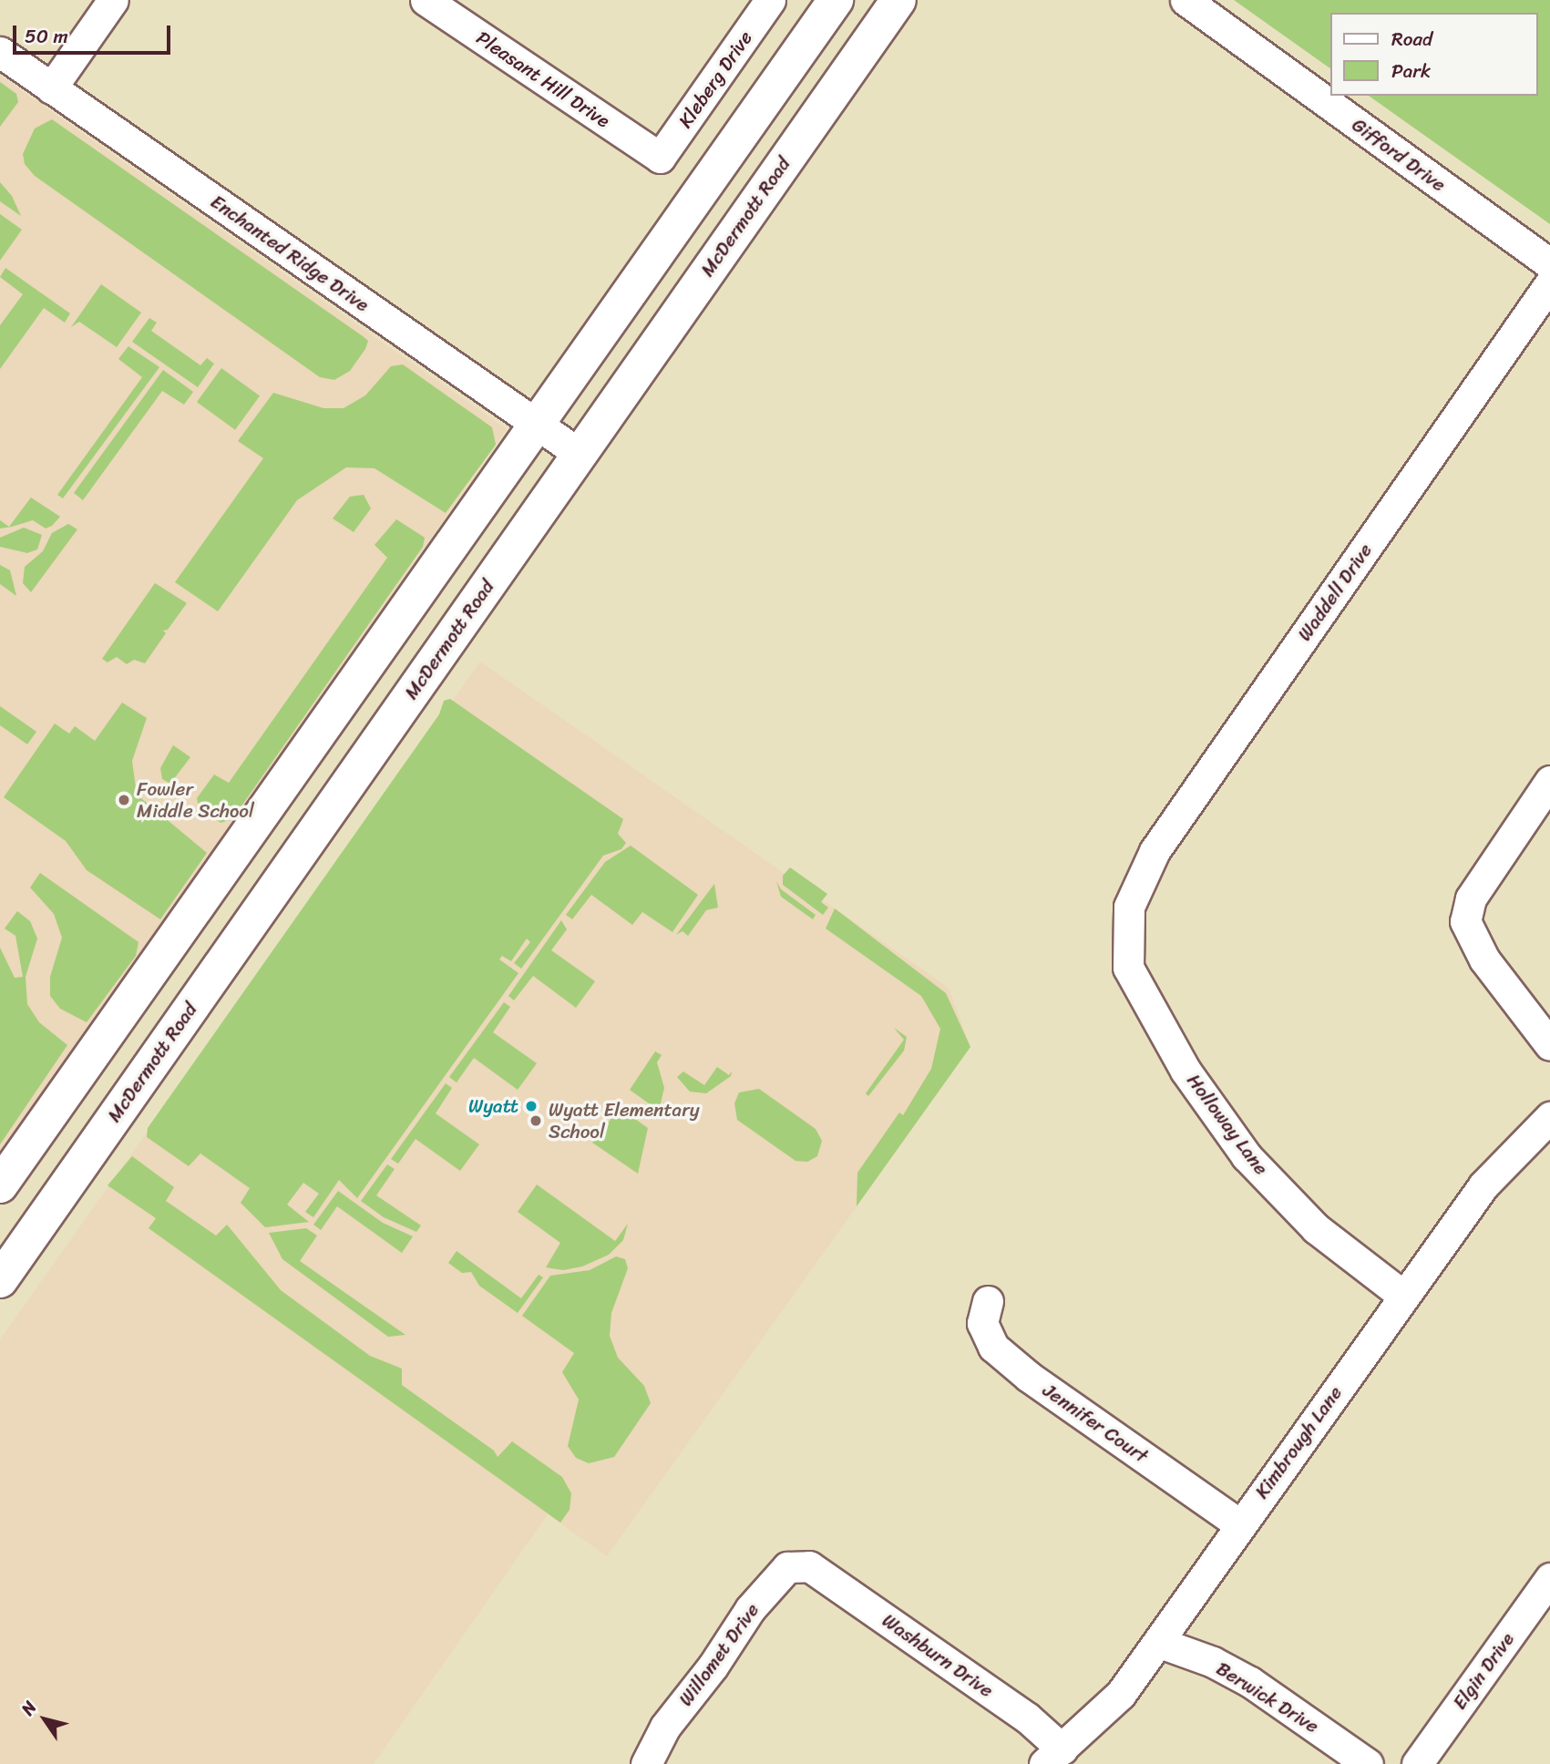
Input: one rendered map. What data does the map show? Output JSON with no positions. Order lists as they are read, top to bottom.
{
  "streets": {
    "main road": ["McDermott Road"],
    "street": [
      "Pleasant Hill Drive",
      "Kleberg Drive",
      "Gifford Drive",
      "Enchanted Ridge Drive",
      "Waddell Drive",
      "Holloway Lane",
      "Jennifer Court",
      "Kimbrough Lane",
      "Willomet Drive",
      "Washburn Drive",
      "Elgin Drive",
      "Berwick Drive"
    ]
  },
  "crossings": [
    ["Pleasant Hill Drive", "Kleberg Drive"],
    ["McDermott Road", "Enchanted Ridge Drive"],
    ["Waddell Drive", "Holloway Lane"],
    ["Holloway Lane", "Kimbrough Lane"],
    ["Jennifer Court", "Kimbrough Lane"],
    ["Kimbrough Lane", "Washburn Drive"],
    ["Kimbrough Lane", "Berwick Drive"],
    ["Willomet Drive", "Washburn Drive"]
  ],
  "places": ["Fowler Middle School", "Wyatt", "Wyatt Elementary School"],
  "legend": ["Road", "Park"],
  "scale_bar": "50 m",
  "north": "top left"
}
